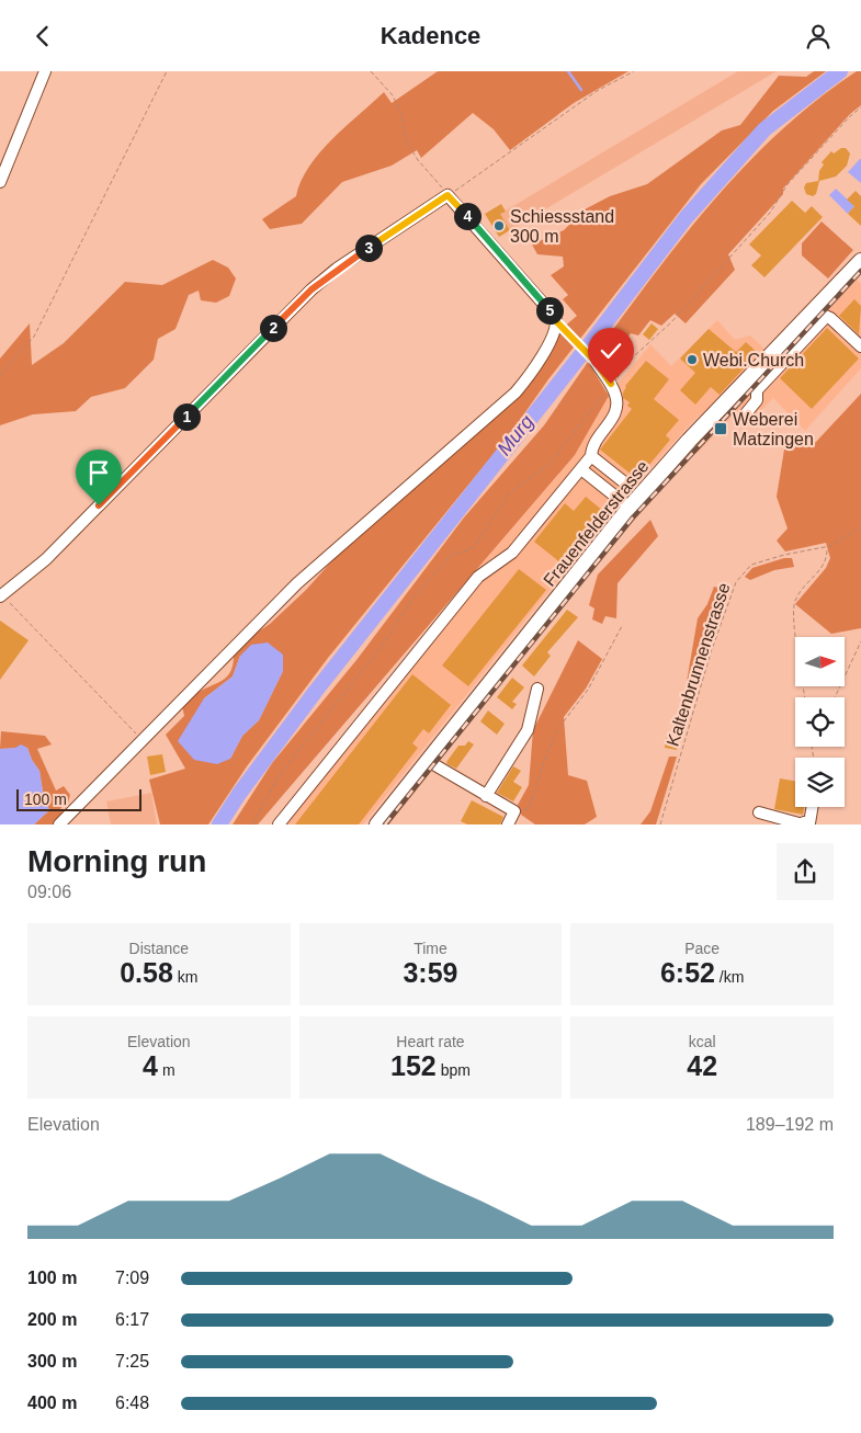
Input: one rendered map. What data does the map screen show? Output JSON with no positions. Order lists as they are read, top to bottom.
{
  "streets": {
    "main road": ["Frauenfelderstrasse"],
    "path": ["Kaltenbrunnenstrasse"]
  },
  "water": ["Murg"],
  "places": {
    "other": ["Schiessstand 300 m", "Webi.Church"],
    "transit": ["Weberei Matzingen"]
  },
  "scale_bar": "100 m",
  "north": "right",
  "page": {
    "header": "Kadence",
    "pins": [
      "4",
      "3",
      "5",
      "2",
      "1"
    ],
    "scale": "100 m",
    "heading": ["Morning run", "09:06"],
    "stats": [
      ["Distance", "0.58 km"],
      ["Time", "3:59"],
      ["Pace", "6:52 /km"],
      ["Elevation", "4 m"],
      ["Heart rate", "152 bpm"],
      ["kcal", "42"]
    ],
    "chart": ["Elevation", "189–192 m"],
    "list": [
      {
        "name": "100 m",
        "note": "7:09"
      },
      {
        "name": "200 m",
        "note": "6:17"
      },
      {
        "name": "300 m",
        "note": "7:25"
      },
      {
        "name": "400 m",
        "note": "6:48"
      }
    ]
  }
}
